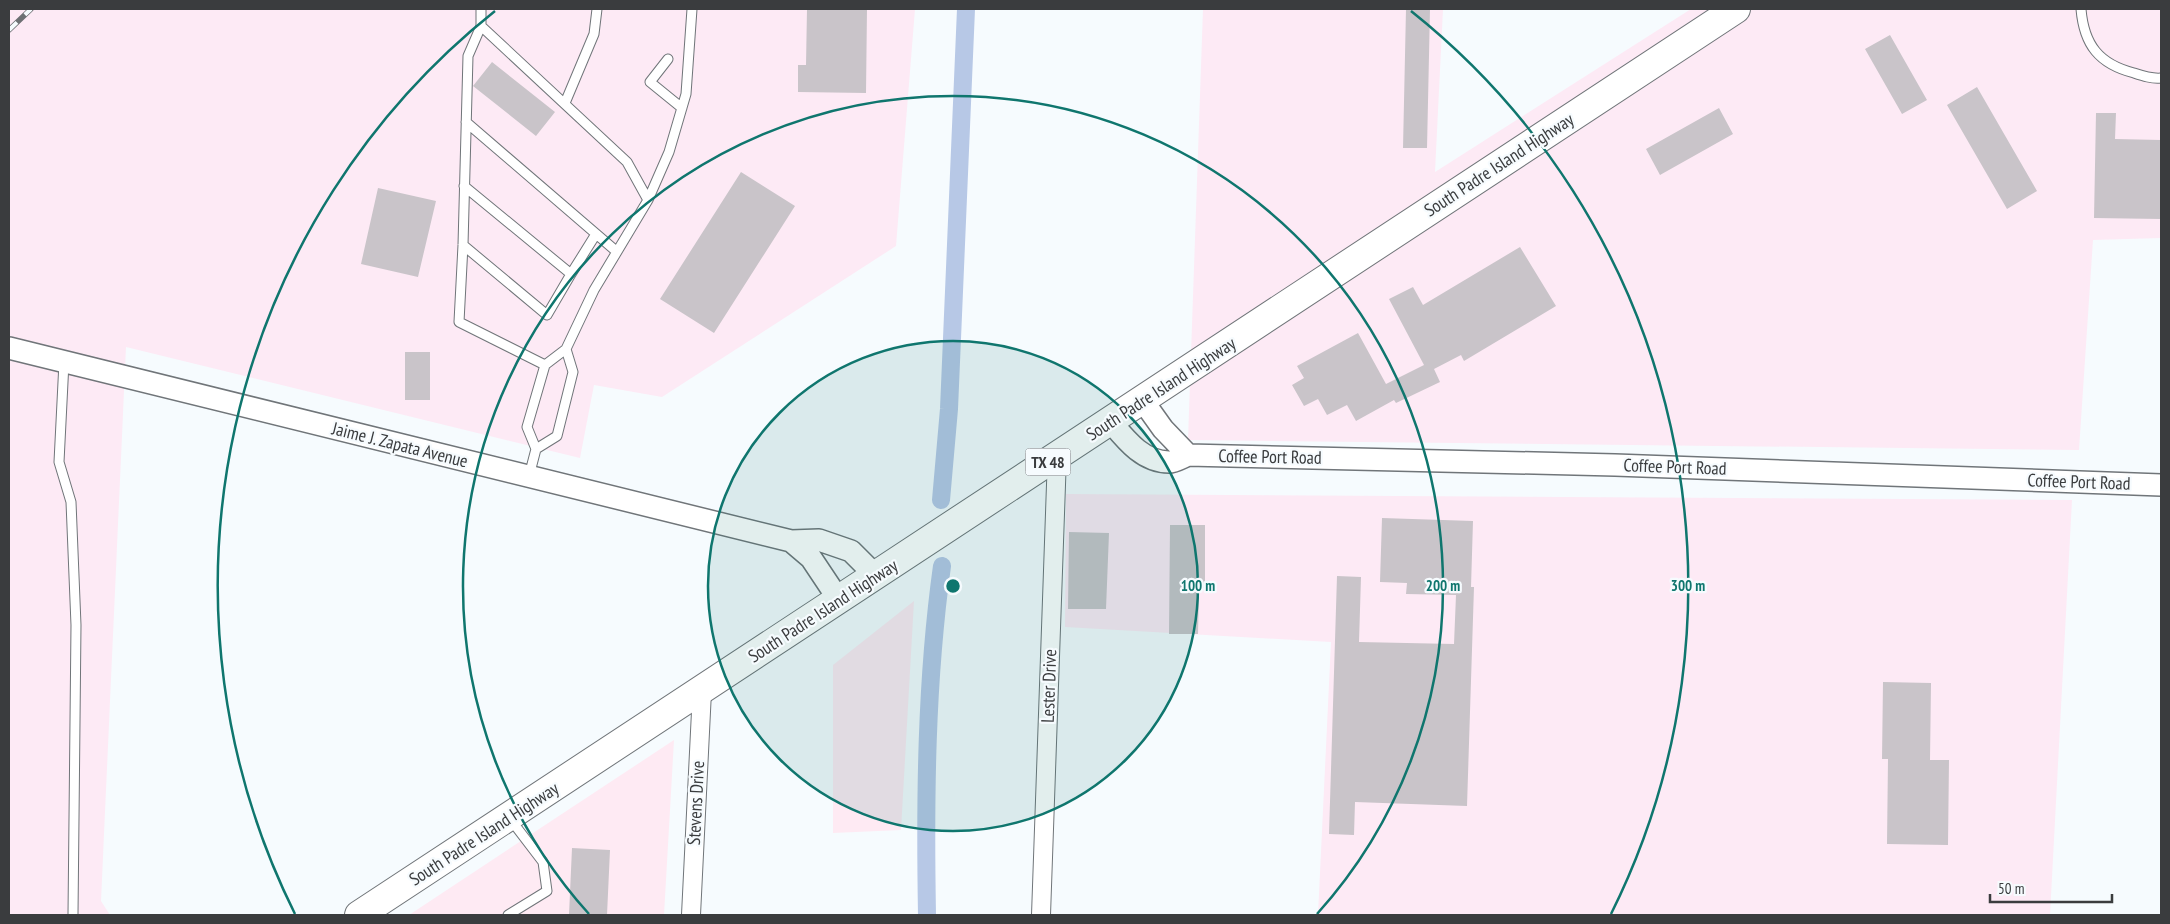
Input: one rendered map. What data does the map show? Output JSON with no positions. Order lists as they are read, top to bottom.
{
  "streets": {
    "main road": ["South Padre Island Highway", "TX 48"],
    "street": [
      "Jaime J. Zapata Avenue",
      "Coffee Port Road",
      "Lester Drive",
      "Stevens Drive"
    ]
  },
  "crossings": [
    ["South Padre Island Highway", "Jaime J. Zapata Avenue"],
    ["South Padre Island Highway", "Coffee Port Road"],
    ["South Padre Island Highway", "Lester Drive"],
    ["South Padre Island Highway", "Stevens Drive"]
  ],
  "scale_bar": "50 m",
  "rings": ["100 m", "200 m", "300 m"]
}
